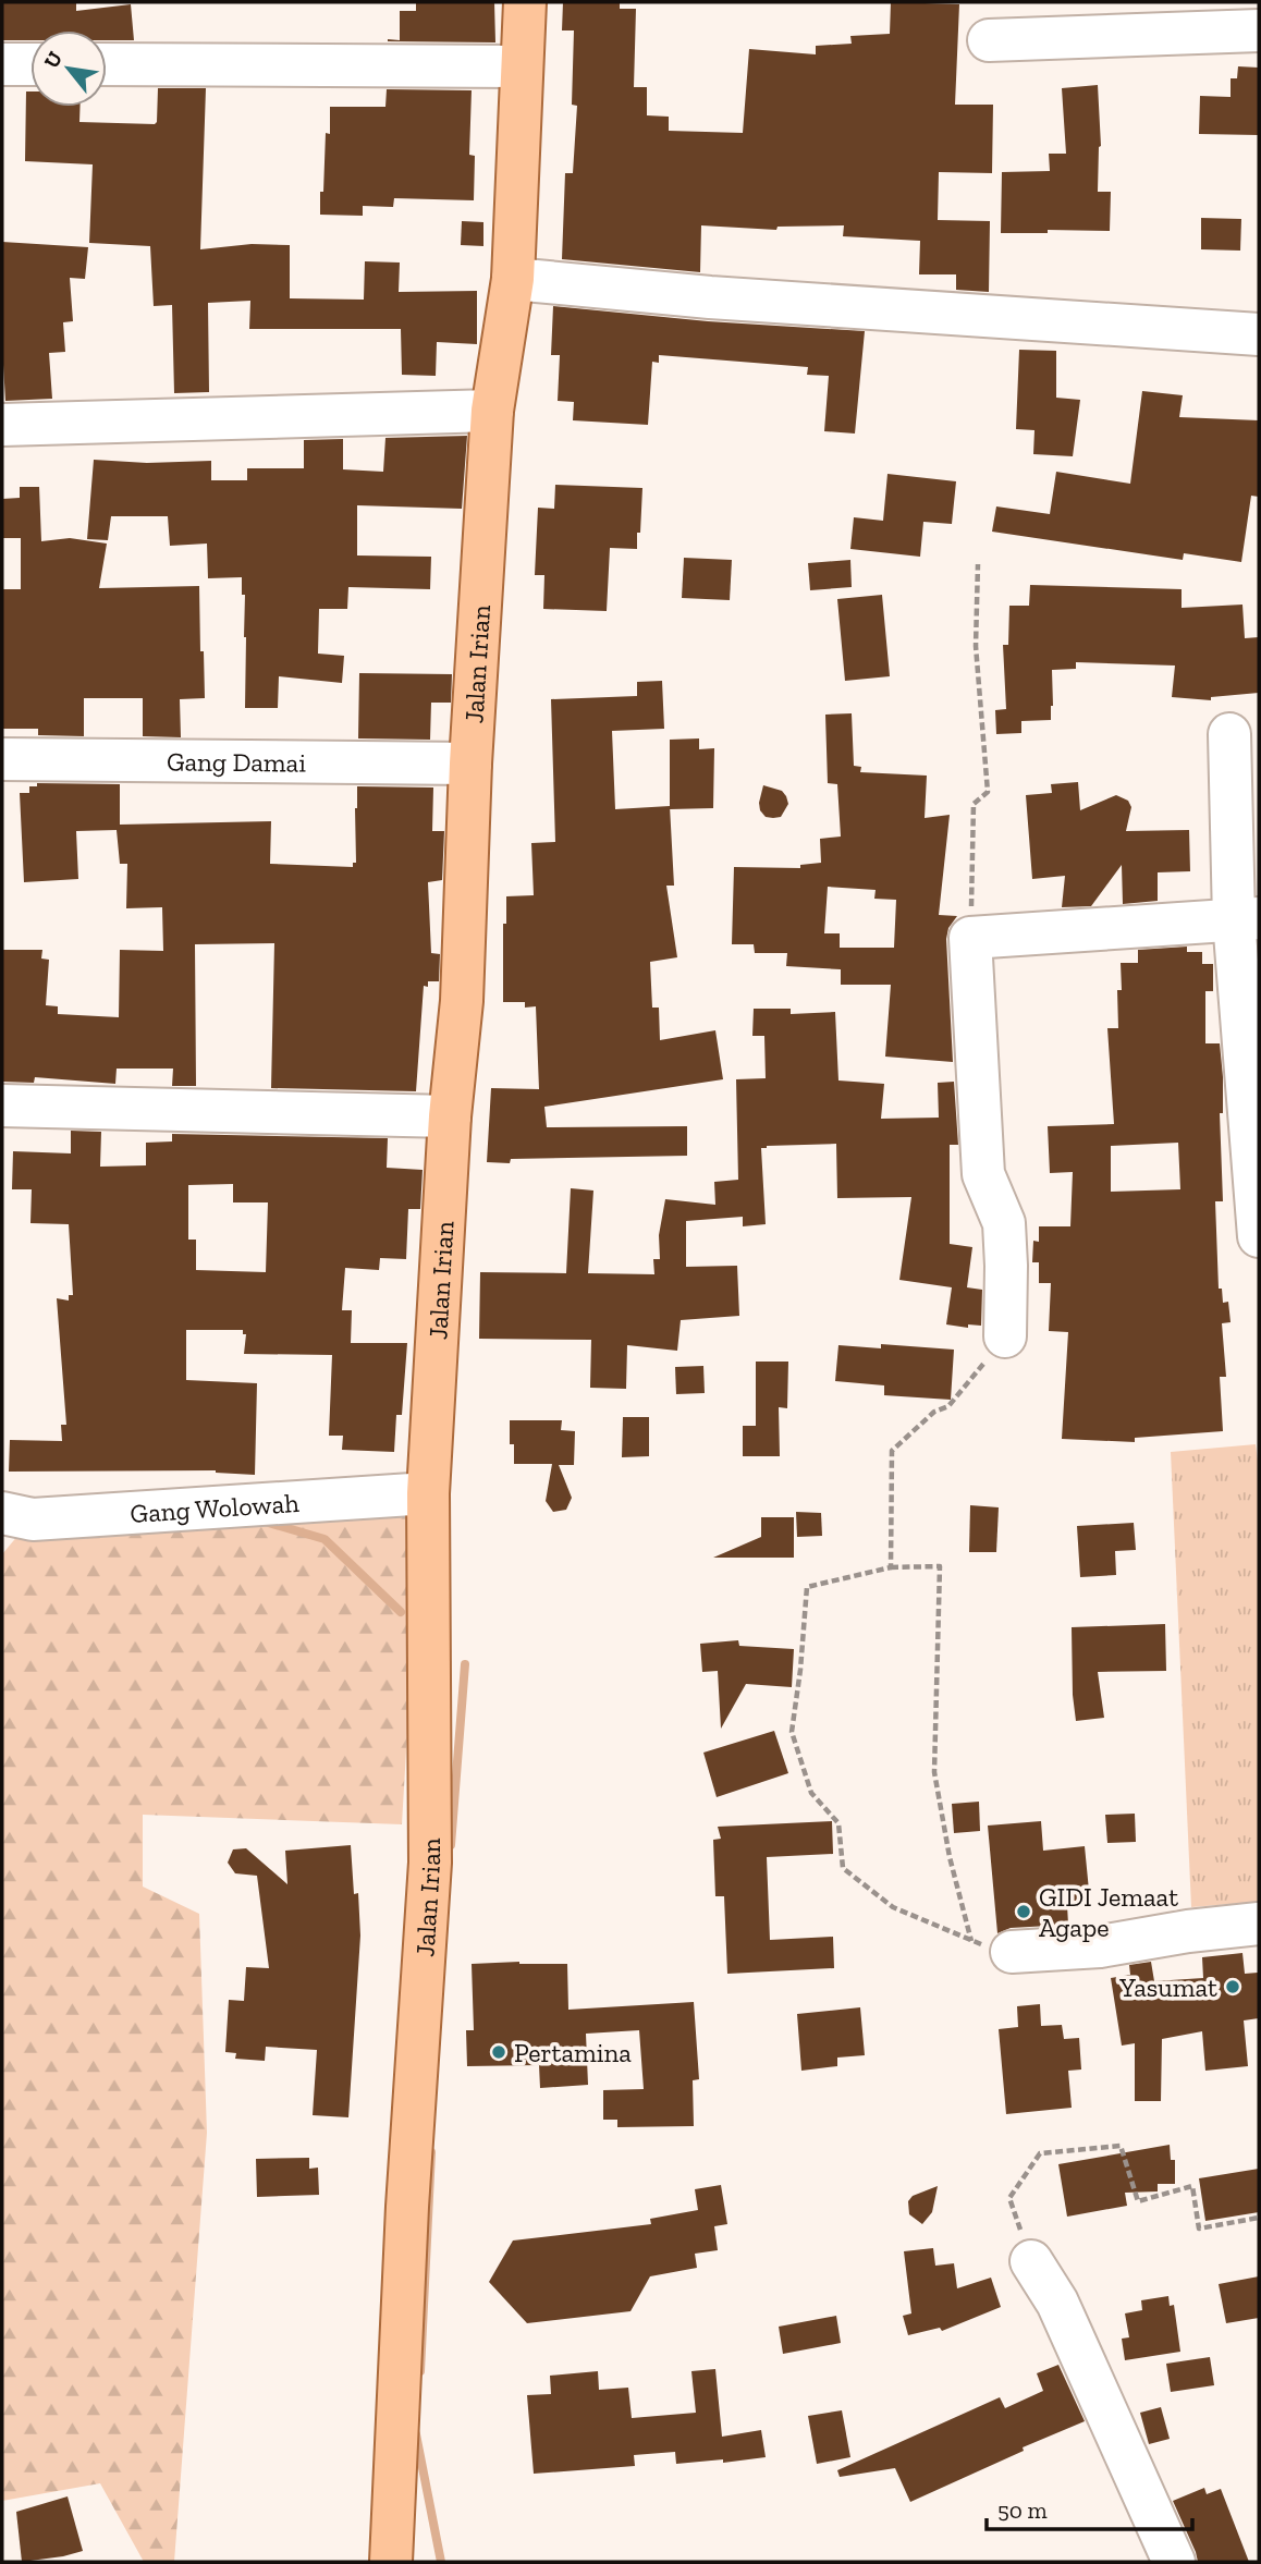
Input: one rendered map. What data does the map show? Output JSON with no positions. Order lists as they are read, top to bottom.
{
  "streets": {
    "main road": ["Jalan Irian"],
    "street": ["Gang Damai", "Gang Wolowah"]
  },
  "crossings": [
    ["Jalan Irian", "Gang Damai"],
    ["Jalan Irian", "Gang Wolowah"]
  ],
  "places": ["GIDI Jemaat Agape", "Yasumat", "Pertamina"],
  "scale_bar": "50 m",
  "north": "top left"
}
